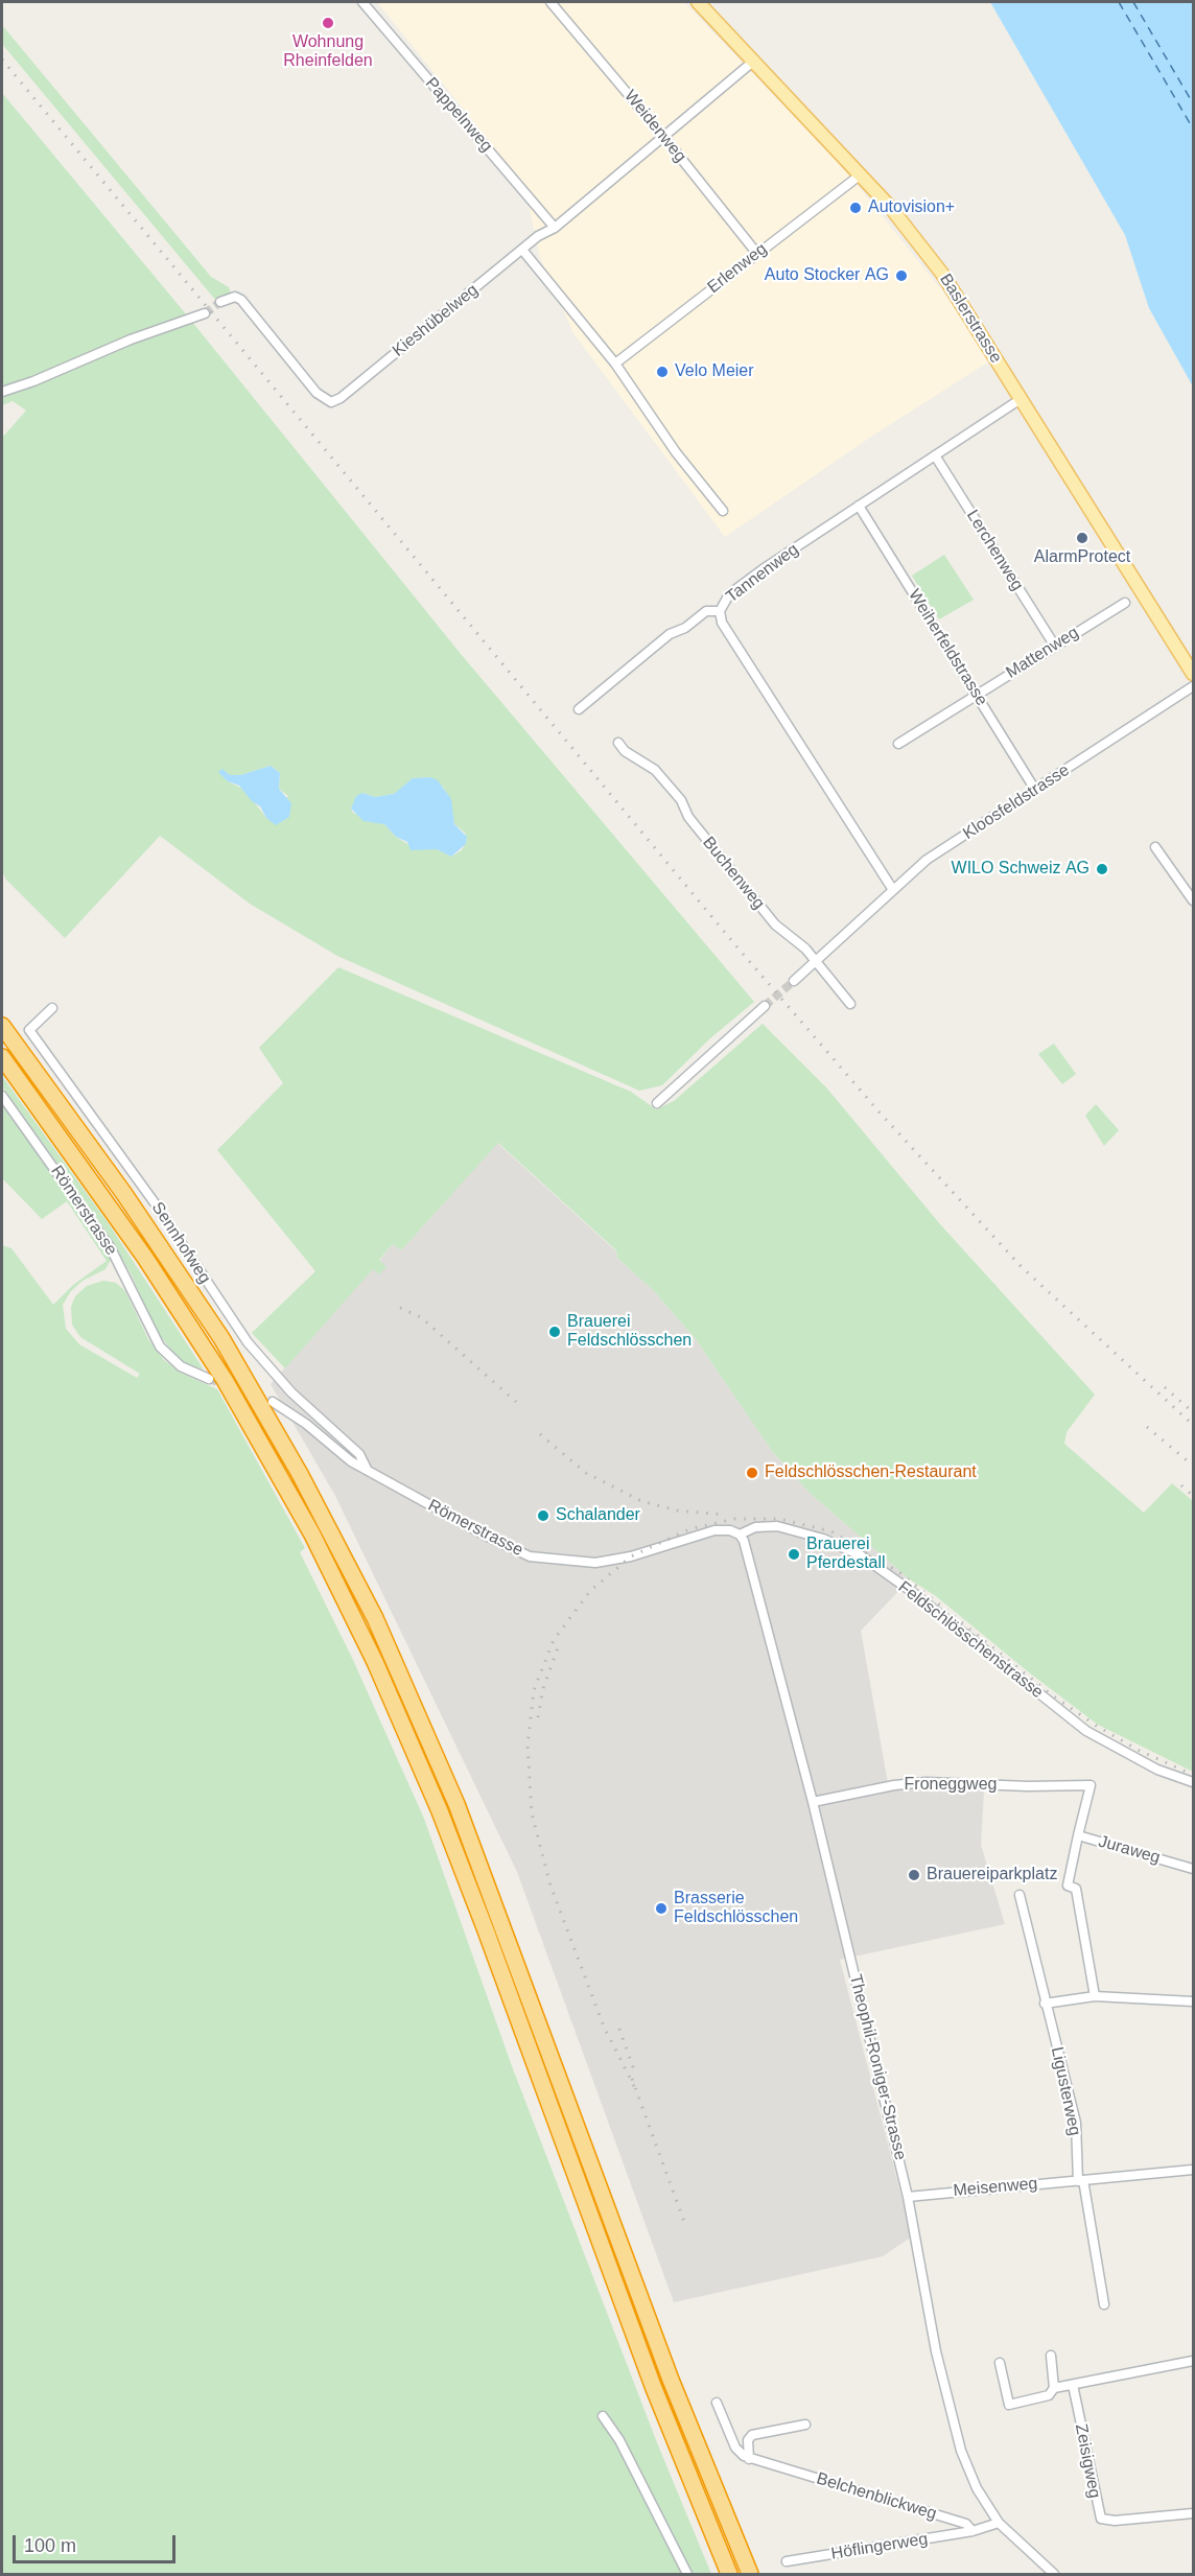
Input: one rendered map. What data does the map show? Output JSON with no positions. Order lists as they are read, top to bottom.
{
  "streets": {
    "main road": ["Baslerstrasse"],
    "street": [
      "Pappelnweg",
      "Weidenweg",
      "Erlenweg",
      "Kieshübelweg",
      "Lerchenweg",
      "Tannenweg",
      "Weiherfeldstrasse",
      "Mattenweg",
      "Kloosfeldstrasse",
      "Buchenweg",
      "Römerstrasse",
      "Sennhofweg",
      "Feldschlösschenstrasse",
      "Froneggweg",
      "Juraweg",
      "Theophil-Roniger-Strasse",
      "Ligusterweg",
      "Meisenweg",
      "Zeisigweg",
      "Belchenblickweg",
      "Höflingerweg"
    ]
  },
  "crossings": [
    ["Pappelnweg", "Kieshübelweg"],
    ["Weidenweg", "Erlenweg"],
    ["Weidenweg", "Kieshübelweg"],
    ["Erlenweg", "Baslerstrasse"],
    ["Baslerstrasse", "Kieshübelweg"],
    ["Baslerstrasse", "Tannenweg"],
    ["Lerchenweg", "Tannenweg"],
    ["Lerchenweg", "Mattenweg"],
    ["Tannenweg", "Weiherfeldstrasse"],
    ["Tannenweg", "Kloosfeldstrasse"],
    ["Weiherfeldstrasse", "Mattenweg"],
    ["Weiherfeldstrasse", "Kloosfeldstrasse"],
    ["Kloosfeldstrasse", "Buchenweg"],
    ["Römerstrasse", "Sennhofweg"],
    ["Römerstrasse", "Feldschlösschenstrasse"],
    ["Römerstrasse", "Theophil-Roniger-Strasse"],
    ["Feldschlösschenstrasse", "Theophil-Roniger-Strasse"],
    ["Froneggweg", "Juraweg"],
    ["Froneggweg", "Theophil-Roniger-Strasse"],
    ["Theophil-Roniger-Strasse", "Meisenweg"],
    ["Ligusterweg", "Meisenweg"],
    ["Belchenblickweg", "Höflingerweg"]
  ],
  "places": [
    "Wohnung Rheinfelden",
    "Autovision+",
    "Auto Stocker AG",
    "Velo Meier",
    "AlarmProtect",
    "WILO Schweiz AG",
    "Brauerei Feldschlösschen",
    "Feldschlösschen-Restaurant",
    "Schalander",
    "Brauerei Pferdestall",
    "Brauereiparkplatz",
    "Brasserie Feldschlösschen"
  ],
  "scale_bar": "100 m"
}
